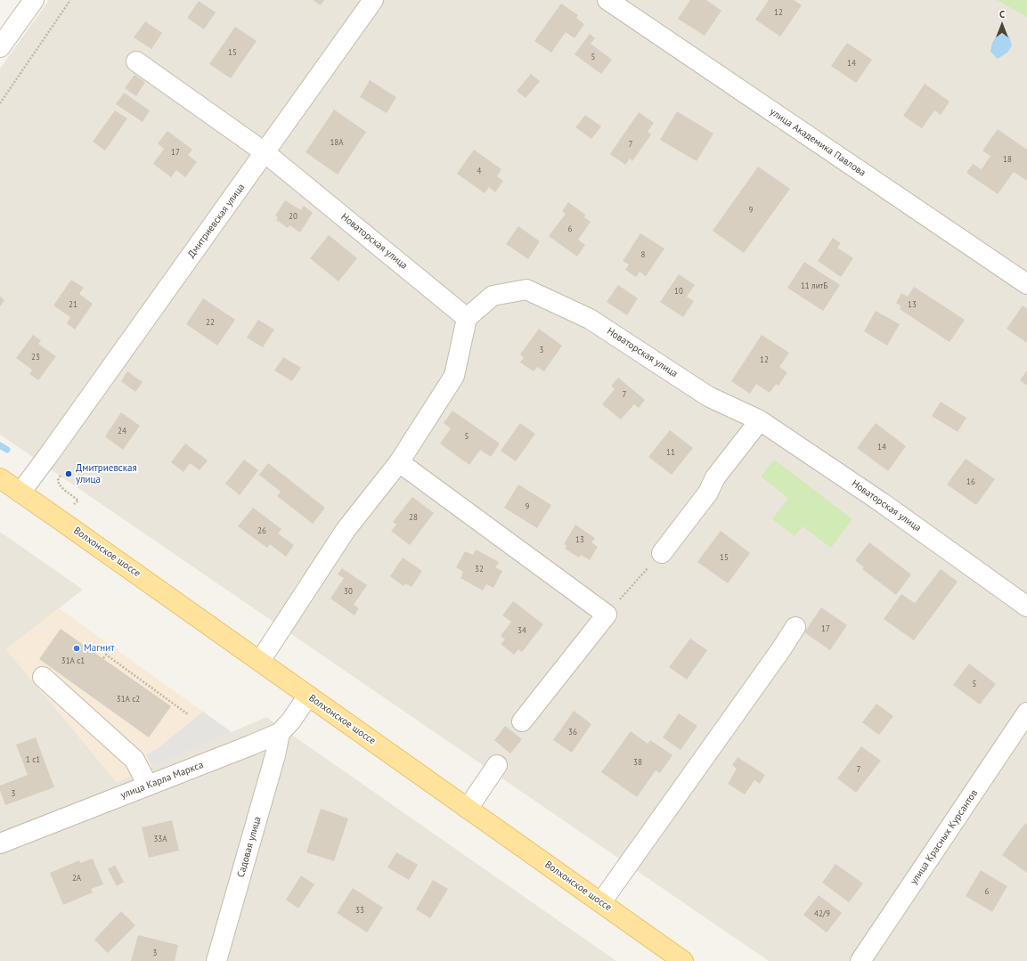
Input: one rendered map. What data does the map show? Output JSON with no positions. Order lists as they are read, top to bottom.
{
  "streets": {
    "main road": ["Волхонское шоссе"],
    "street": [
      "улица Академика Павлова",
      "Дмитриевская улица",
      "Новаторская улица",
      "улица Карла Маркса",
      "улица Красных Курсантов",
      "Садовая улица"
    ]
  },
  "crossings": [
    ["Дмитриевская улица", "Новаторская улица"],
    ["Дмитриевская улица", "Волхонское шоссе"],
    ["Волхонское шоссе", "улица Карла Маркса"],
    ["улица Карла Маркса", "Садовая улица"]
  ],
  "places": ["Дмитриевская улица", "Магнит"],
  "house_numbers": [
    "12",
    "15",
    "5",
    "14",
    "18А",
    "7",
    "17",
    "18",
    "4",
    "9",
    "20",
    "6",
    "8",
    "11 литБ",
    "10",
    "21",
    "13",
    "22",
    "3",
    "23",
    "12",
    "7",
    "24",
    "5",
    "14",
    "11",
    "16",
    "9",
    "28",
    "26",
    "13",
    "15",
    "32",
    "30",
    "17",
    "34",
    "31А с1",
    "5",
    "31А с2",
    "36",
    "1 с1",
    "38",
    "7",
    "3",
    "33А",
    "2А",
    "6",
    "33",
    "42/9",
    "3"
  ],
  "north": "top"
}
